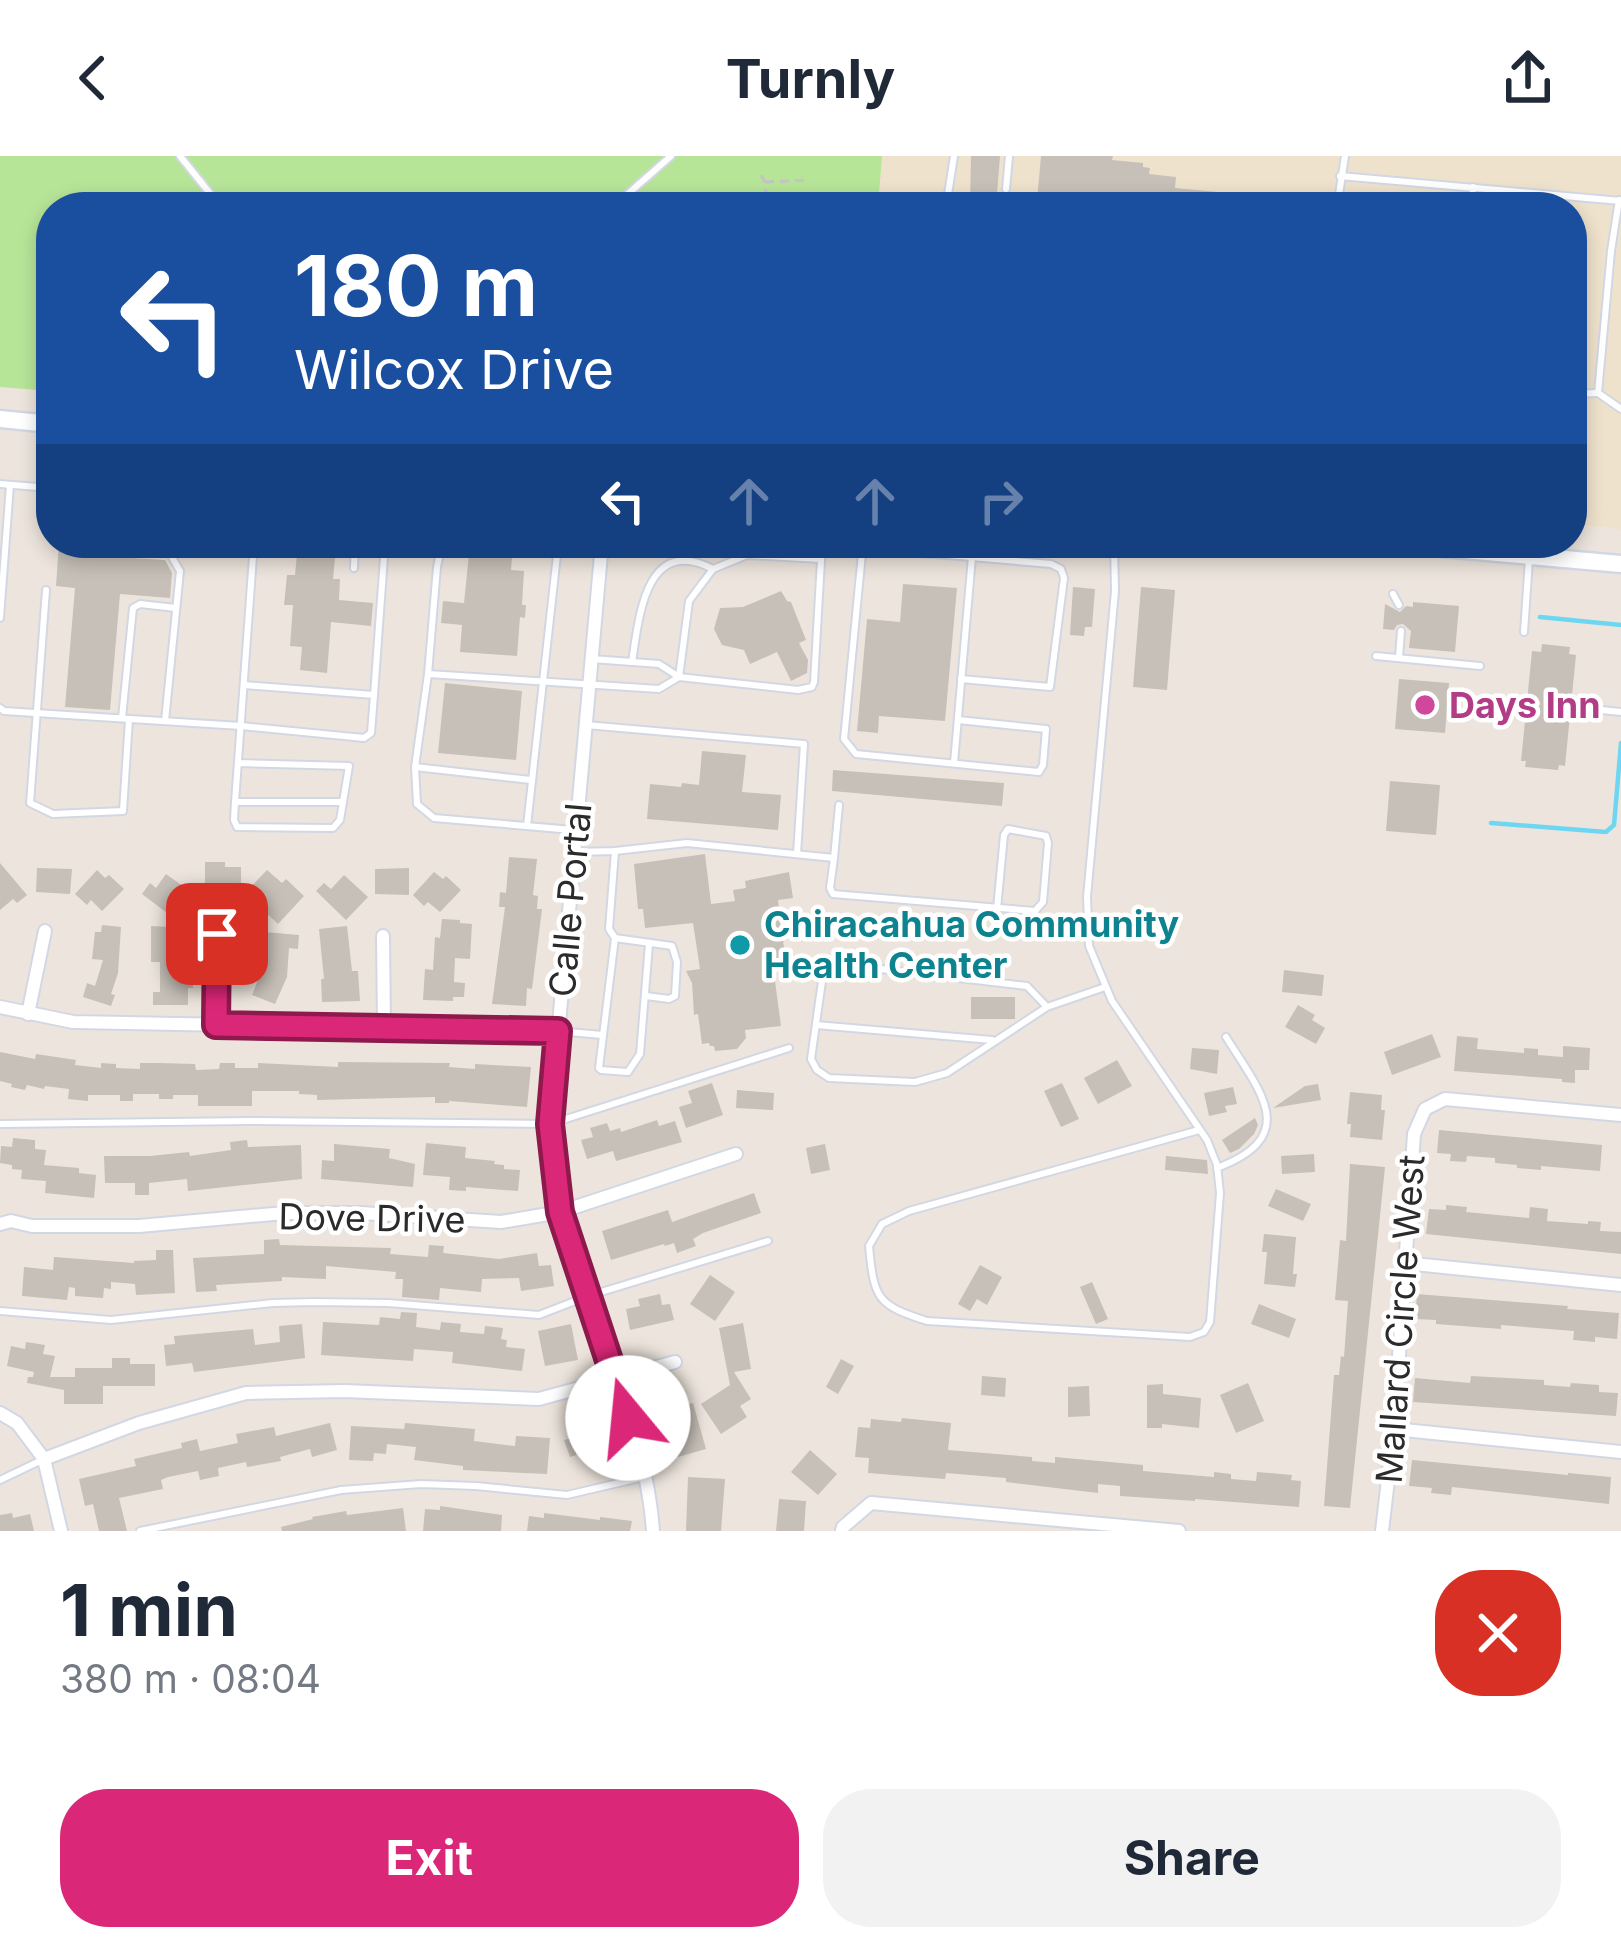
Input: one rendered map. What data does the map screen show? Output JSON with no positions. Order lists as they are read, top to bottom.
{
  "streets": {
    "street": ["Calle Portal", "Dove Drive", "Mallard Circle West"]
  },
  "crossings": [
    ["Calle Portal", "Dove Drive"]
  ],
  "places": ["Days Inn", "Chiracahua Community Health Center"],
  "page": {
    "header": "Turnly",
    "turn": ["180 m", "Wilcox Drive"],
    "heading": ["1 min", "380 m · 08:04"],
    "buttons": ["Exit", "Share"]
  }
}
